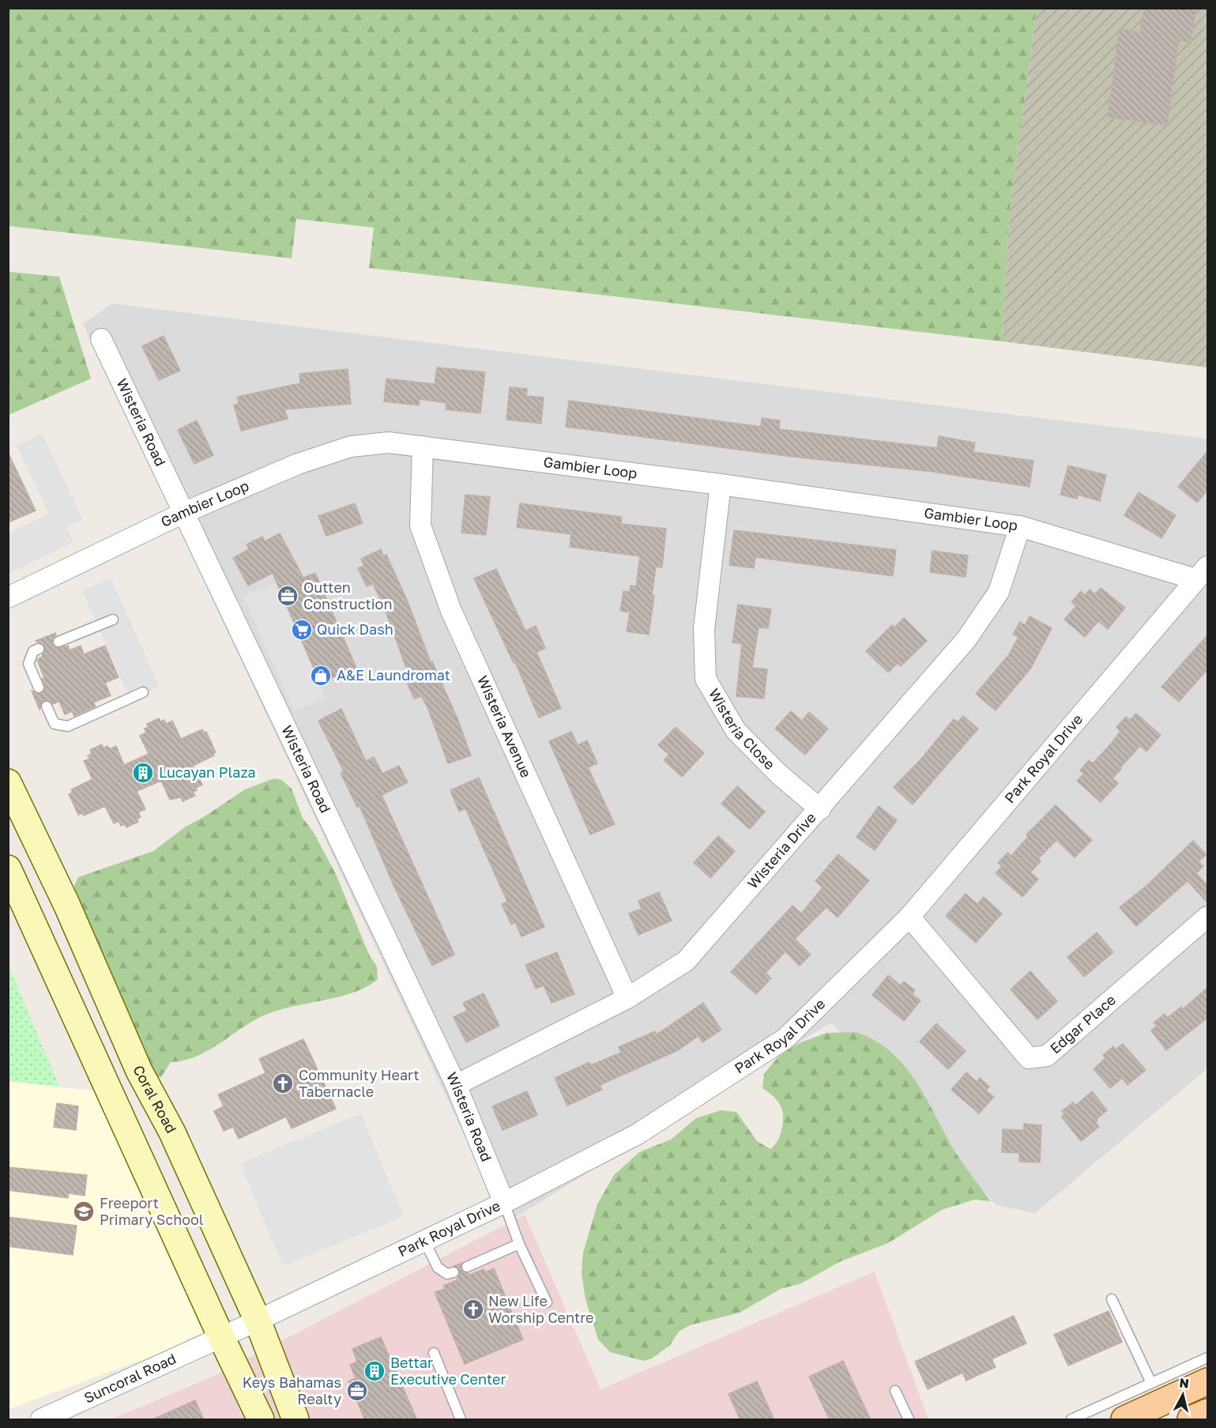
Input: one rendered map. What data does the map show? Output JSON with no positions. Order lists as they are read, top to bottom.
{
  "streets": {
    "main road": ["Coral Road"],
    "street": [
      "Wisteria Road",
      "Gambier Loop",
      "Wisteria Avenue",
      "Wisteria Close",
      "Park Royal Drive",
      "Wisteria Drive",
      "Edgar Place",
      "Suncoral Road"
    ]
  },
  "crossings": [
    ["Wisteria Road", "Gambier Loop"],
    ["Wisteria Road", "Park Royal Drive"],
    ["Wisteria Road", "Wisteria Drive"],
    ["Gambier Loop", "Wisteria Avenue"],
    ["Gambier Loop", "Wisteria Close"],
    ["Gambier Loop", "Park Royal Drive"],
    ["Gambier Loop", "Wisteria Drive"],
    ["Wisteria Avenue", "Wisteria Drive"],
    ["Wisteria Close", "Wisteria Drive"],
    ["Park Royal Drive", "Edgar Place"],
    ["Park Royal Drive", "Coral Road"],
    ["Park Royal Drive", "Suncoral Road"]
  ],
  "places": {
    "office": ["Outten Construction", "Keys Bahamas Realty"],
    "supermarket": ["Quick Dash"],
    "shop": ["A&E Laundromat"],
    "building": ["Lucayan Plaza", "Bettar Executive Center"],
    "church": ["Community Heart Tabernacle", "New Life Worship Centre"],
    "school or university": ["Freeport Primary School"]
  },
  "north": "top"
}
